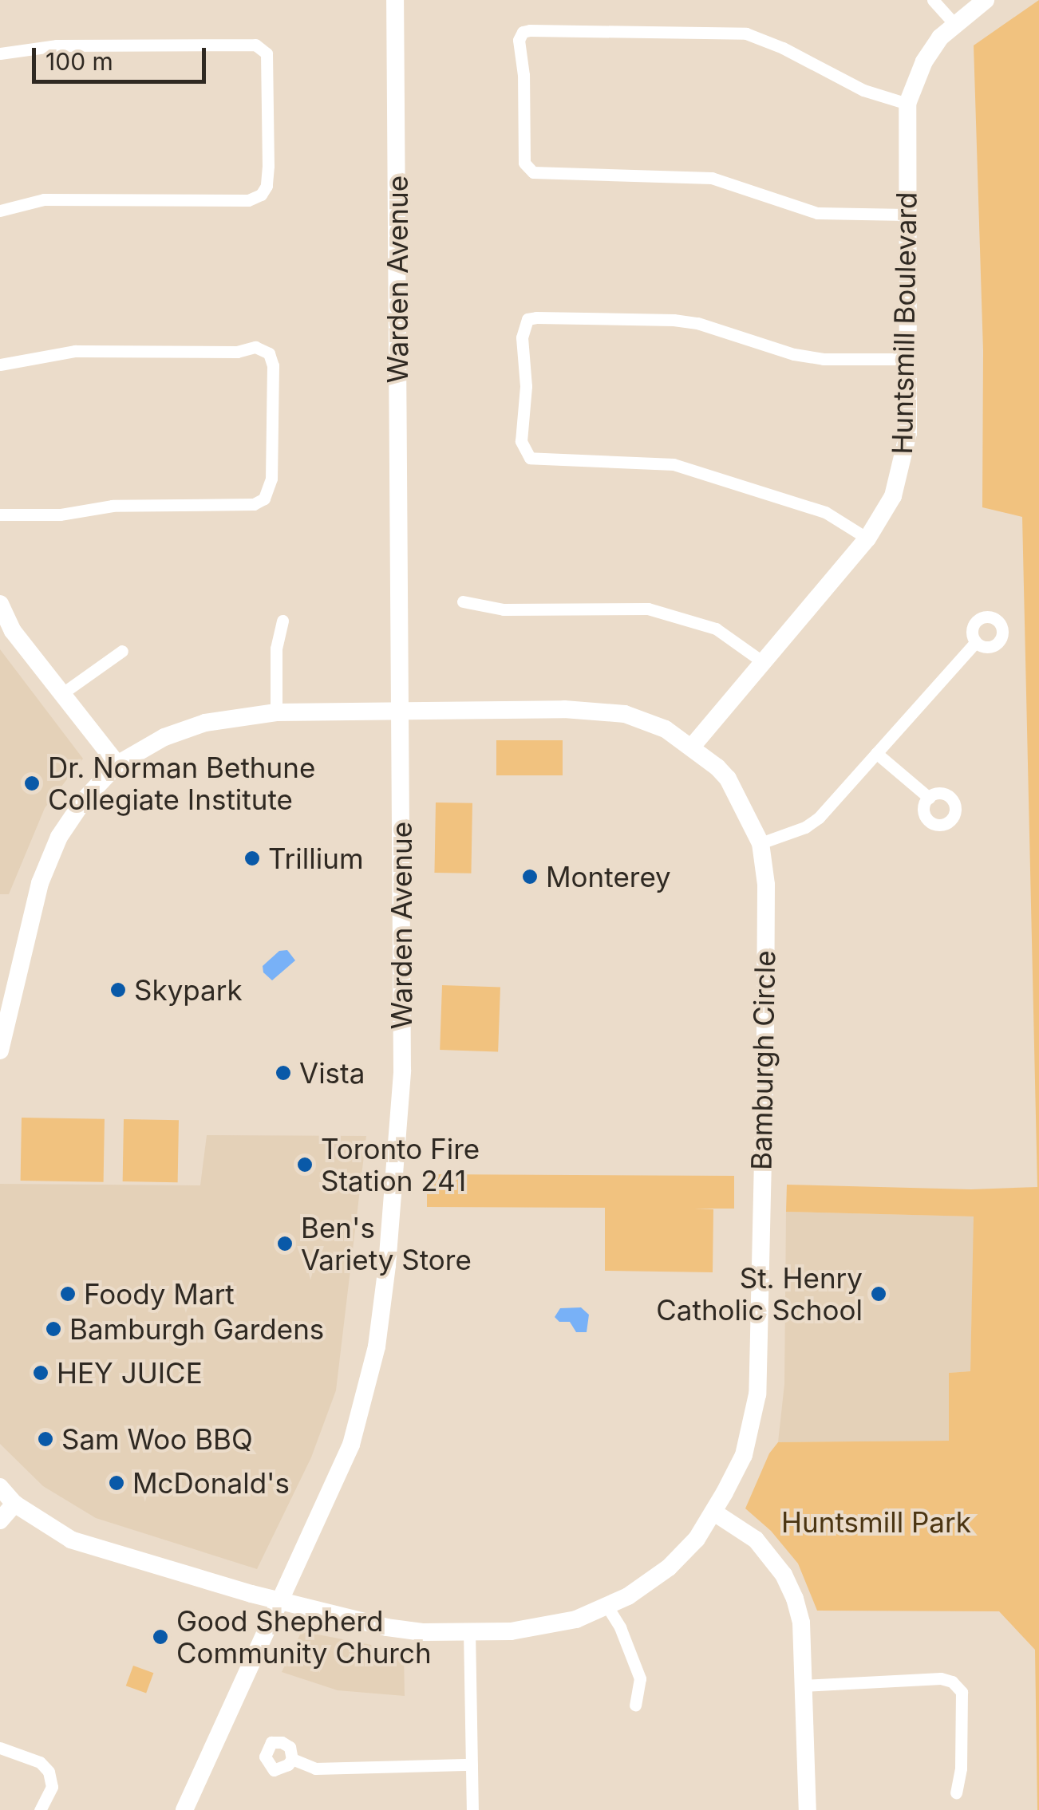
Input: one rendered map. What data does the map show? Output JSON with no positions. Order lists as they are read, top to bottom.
{
  "streets": {
    "street": ["Warden Avenue", "Huntsmill Boulevard", "Bamburgh Circle"]
  },
  "crossings": [
    ["Warden Avenue", "Bamburgh Circle"],
    ["Huntsmill Boulevard", "Bamburgh Circle"]
  ],
  "parks": ["Huntsmill Park"],
  "places": [
    "Dr. Norman Bethune Collegiate Institute",
    "Trillium",
    "Monterey",
    "Skypark",
    "Vista",
    "Toronto Fire Station 241",
    "Ben's Variety Store",
    "Foody Mart",
    "St. Henry Catholic School",
    "Bamburgh Gardens",
    "HEY JUICE",
    "Sam Woo BBQ",
    "McDonald's",
    "Good Shepherd Community Church"
  ],
  "scale_bar": "100 m"
}
